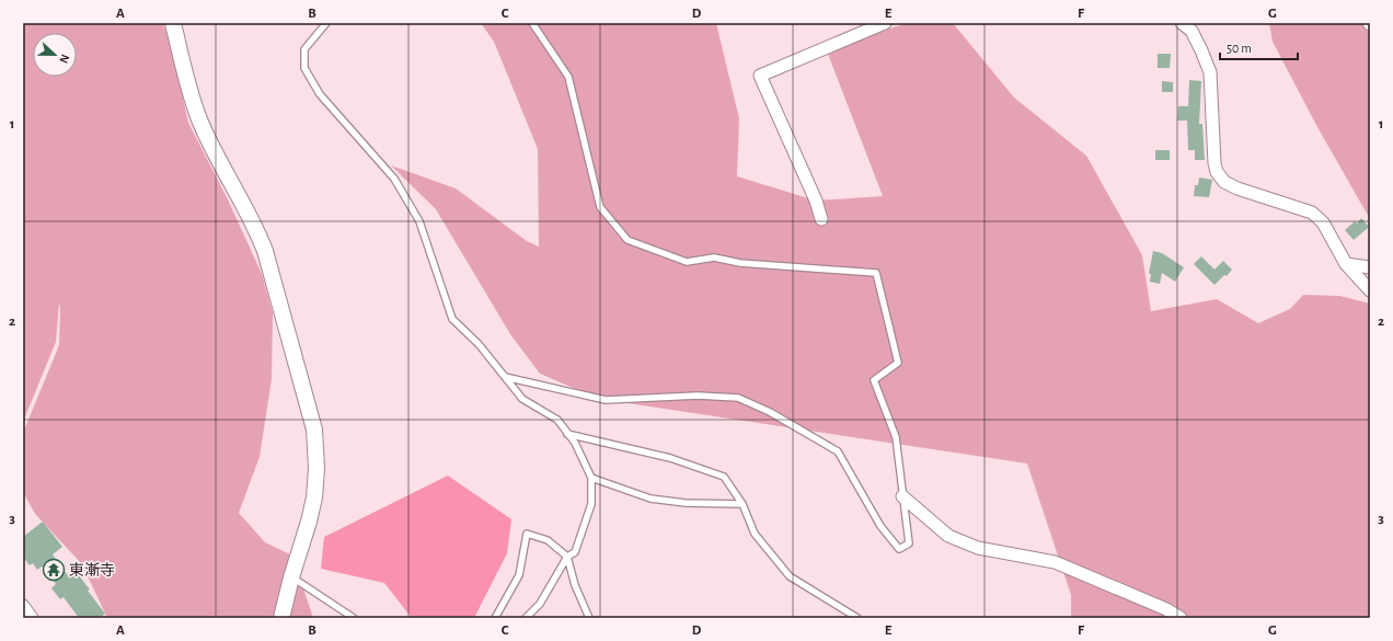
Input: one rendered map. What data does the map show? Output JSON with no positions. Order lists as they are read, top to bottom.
{
  "places": {
    "temple": ["東漸寺"]
  },
  "scale_bar": "50 m",
  "north": "right",
  "grid": {
    "columns": [
      "A",
      "B",
      "C",
      "D",
      "E",
      "F",
      "G"
    ],
    "rows": ["1", "2", "3"]
  }
}
